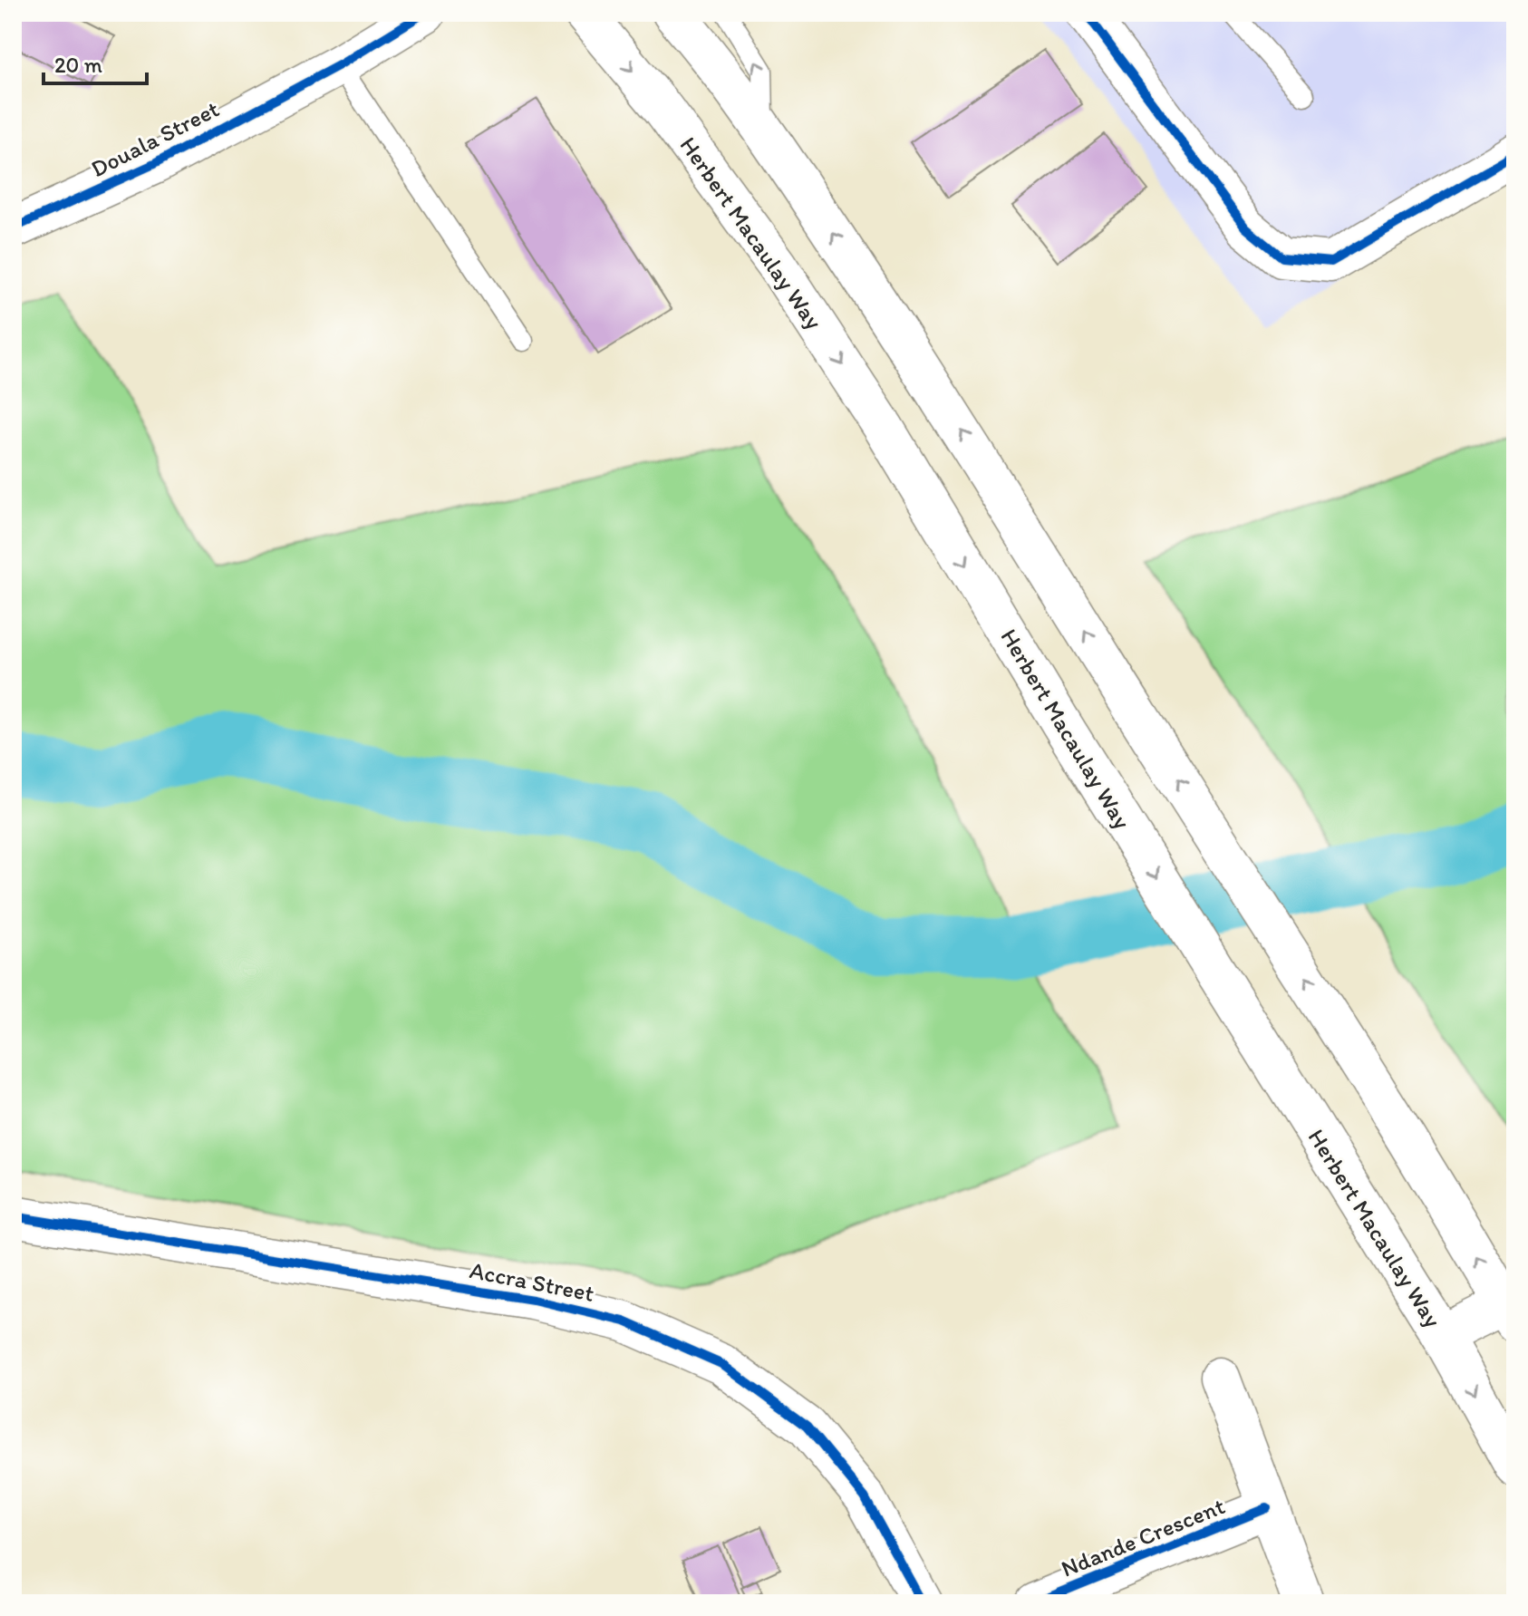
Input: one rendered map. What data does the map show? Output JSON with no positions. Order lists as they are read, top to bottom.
{
  "streets": {
    "main road": [
      "Douala Street",
      "Herbert Macaulay Way",
      "Accra Street",
      "Ndande Crescent"
    ]
  },
  "scale_bar": "20 m"
}
